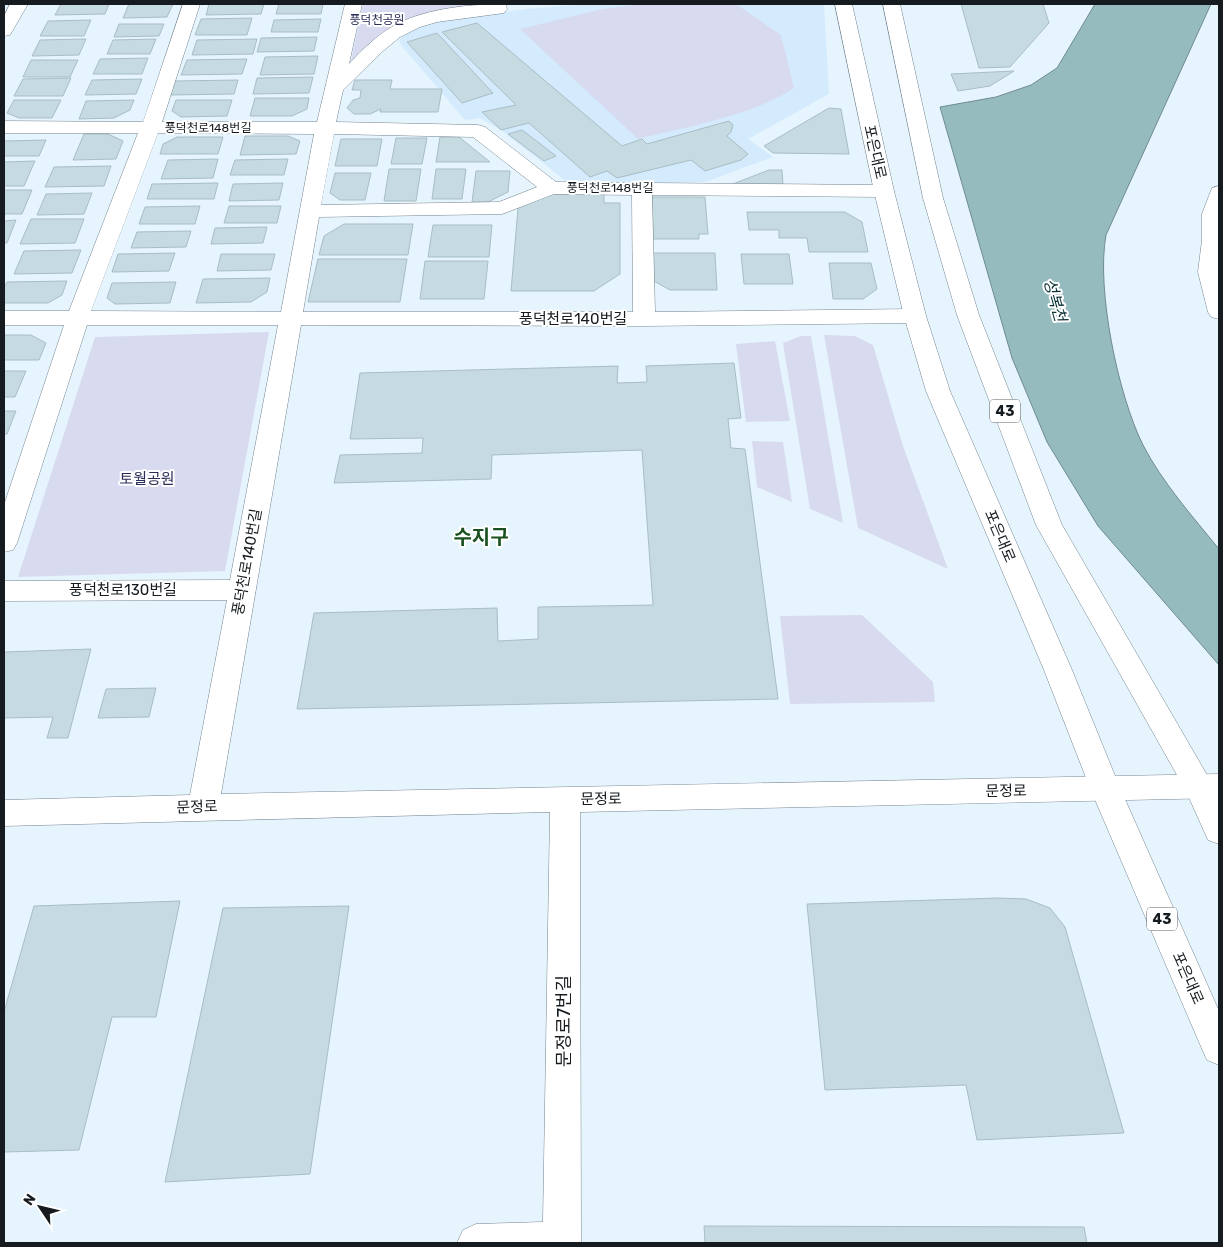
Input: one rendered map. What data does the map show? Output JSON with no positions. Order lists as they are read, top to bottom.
{
  "streets": {
    "street": [
      "풍덕천로148번길",
      "포은대로",
      "풍덕천로140번길",
      "43",
      "풍덕천로130번길",
      "문정로",
      "문정로7번길"
    ]
  },
  "crossings": [
    ["풍덕천로148번길", "포은대로"],
    ["풍덕천로148번길", "풍덕천로140번길"],
    ["포은대로", "풍덕천로140번길"],
    ["포은대로", "문정로"],
    ["풍덕천로140번길", "풍덕천로130번길"],
    ["풍덕천로140번길", "문정로"],
    ["43", "문정로"],
    ["문정로", "문정로7번길"]
  ],
  "districts": ["수지구"],
  "water": ["성복천"],
  "parks": ["풍덕천공원", "토월공원"],
  "north": "top left"
}
